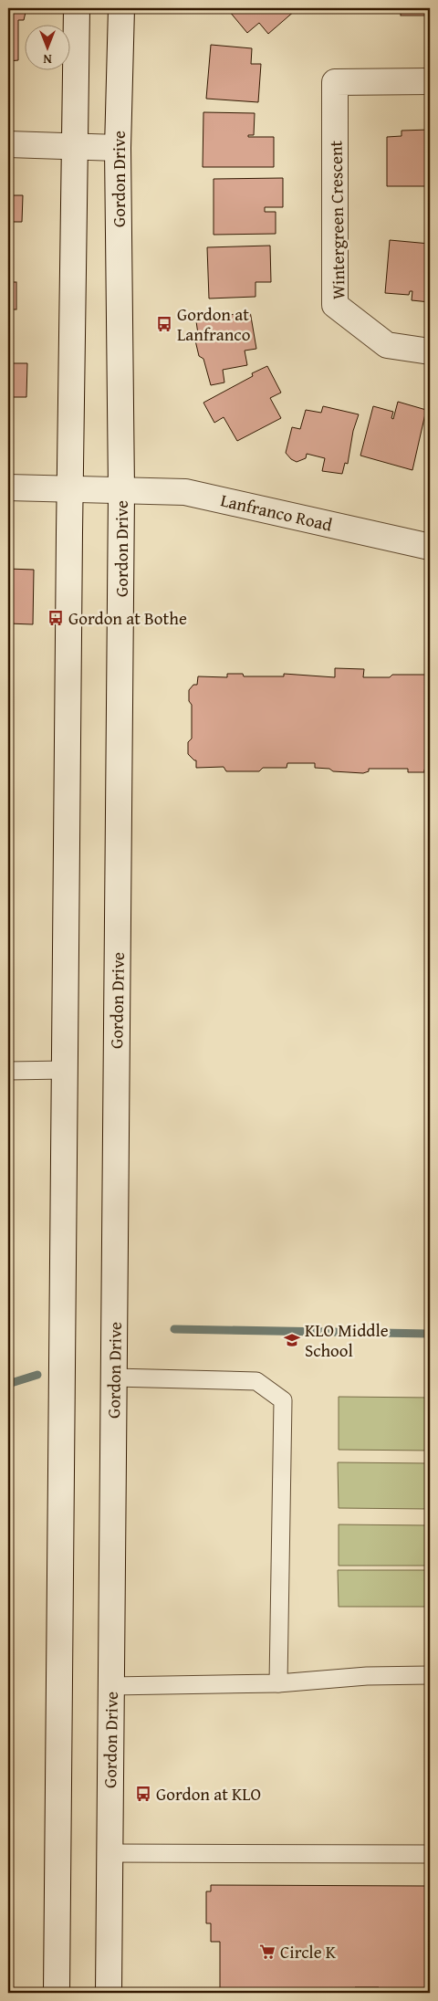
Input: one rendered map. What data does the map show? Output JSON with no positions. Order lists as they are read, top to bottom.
{
  "streets": {
    "main road": ["Gordon Drive", "Wintergreen Crescent", "Lanfranco Road"]
  },
  "crossings": [
    ["Gordon Drive", "Lanfranco Road"]
  ],
  "places": {
    "bus stop": ["Gordon at Lanfranco", "Gordon at Bothe", "Gordon at KLO"],
    "school or university": ["KLO Middle School"],
    "supermarket": ["Circle K"]
  },
  "north": "bottom"
}
